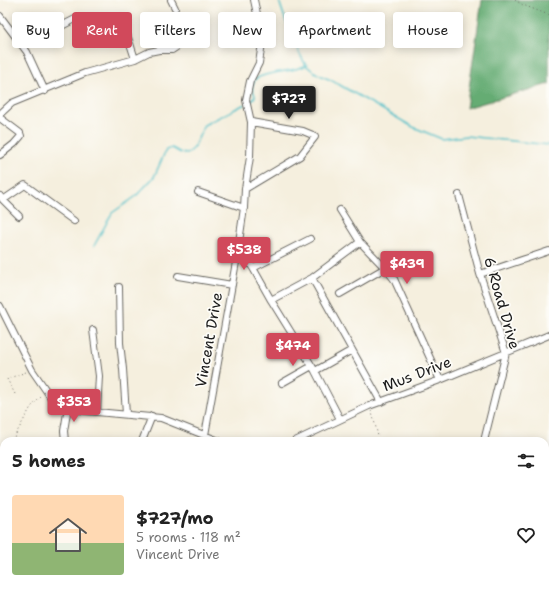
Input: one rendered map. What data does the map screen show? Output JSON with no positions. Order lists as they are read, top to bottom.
{
  "streets": {
    "street": ["6 Road Drive", "Vincent Drive", "Mus Drive"]
  },
  "crossings": [
    ["6 Road Drive", "Mus Drive"]
  ],
  "page": {
    "chip": [
      "Buy",
      "Rent",
      "Filters",
      "New",
      "Apartment",
      "House"
    ],
    "price": [
      "$727",
      "$538",
      "$439",
      "$474",
      "$353"
    ],
    "heading": "5 homes",
    "list": [
      {
        "name": "$727/mo",
        "note": "5 rooms · 118 m² · Vincent Drive"
      }
    ]
  }
}
